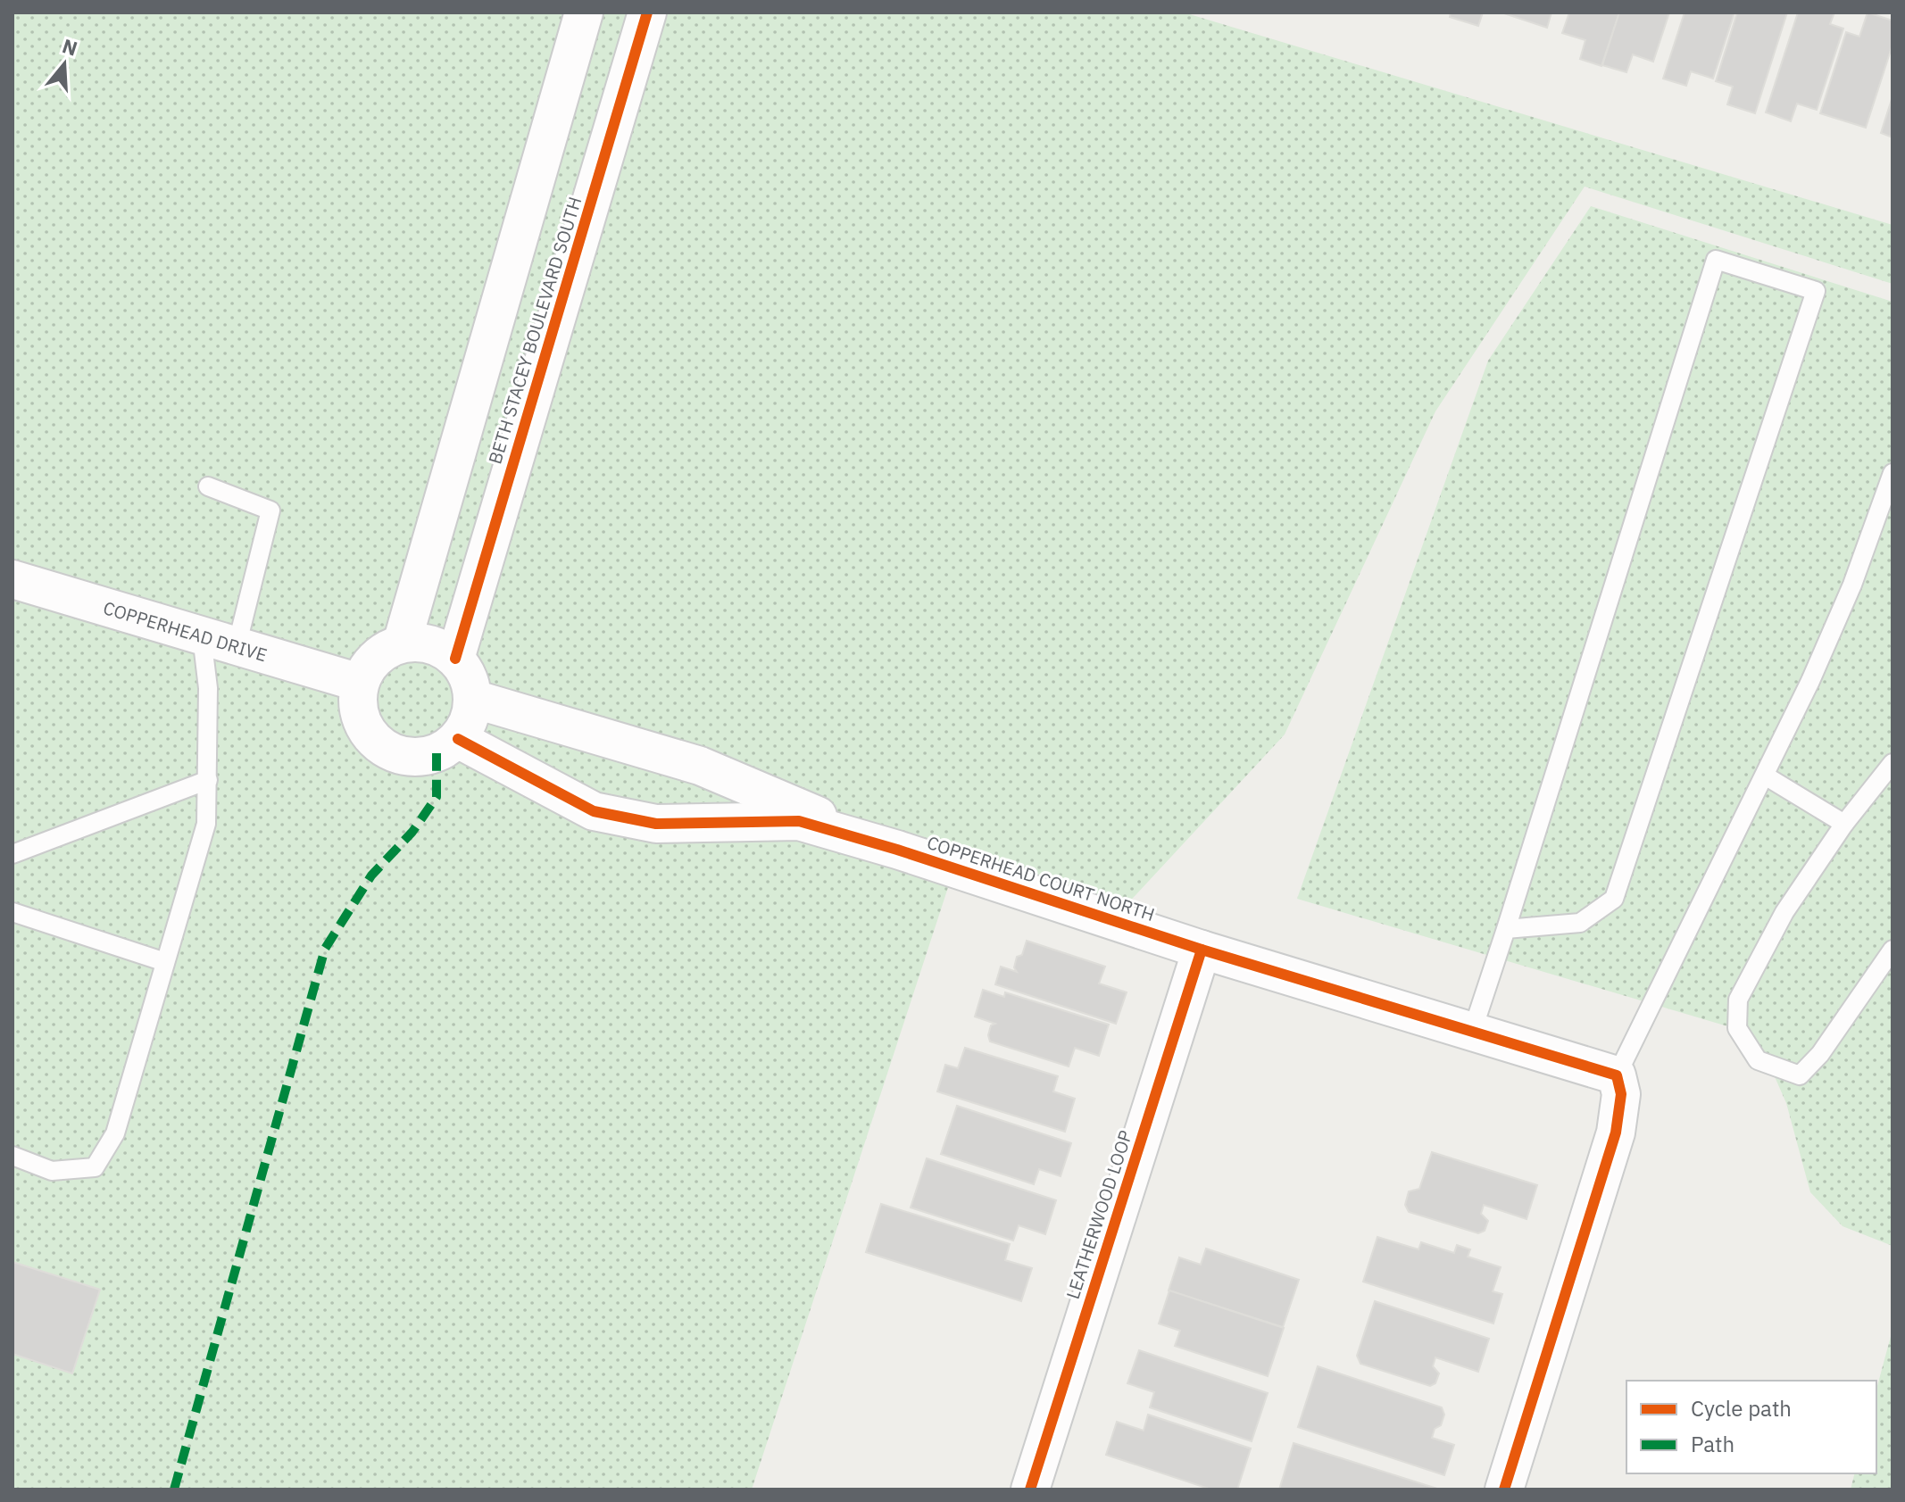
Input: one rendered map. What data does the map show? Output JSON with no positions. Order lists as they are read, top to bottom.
{
  "streets": {
    "street": [
      "BETH STACEY BOULEVARD SOUTH",
      "COPPERHEAD DRIVE",
      "COPPERHEAD COURT NORTH",
      "LEATHERWOOD LOOP"
    ]
  },
  "crossings": [
    ["BETH STACEY BOULEVARD SOUTH", "COPPERHEAD DRIVE"],
    ["BETH STACEY BOULEVARD SOUTH", "COPPERHEAD COURT NORTH"],
    ["COPPERHEAD DRIVE", "COPPERHEAD COURT NORTH"],
    ["COPPERHEAD COURT NORTH", "LEATHERWOOD LOOP"]
  ],
  "legend": ["Cycle path", "Path"],
  "north": "top"
}
